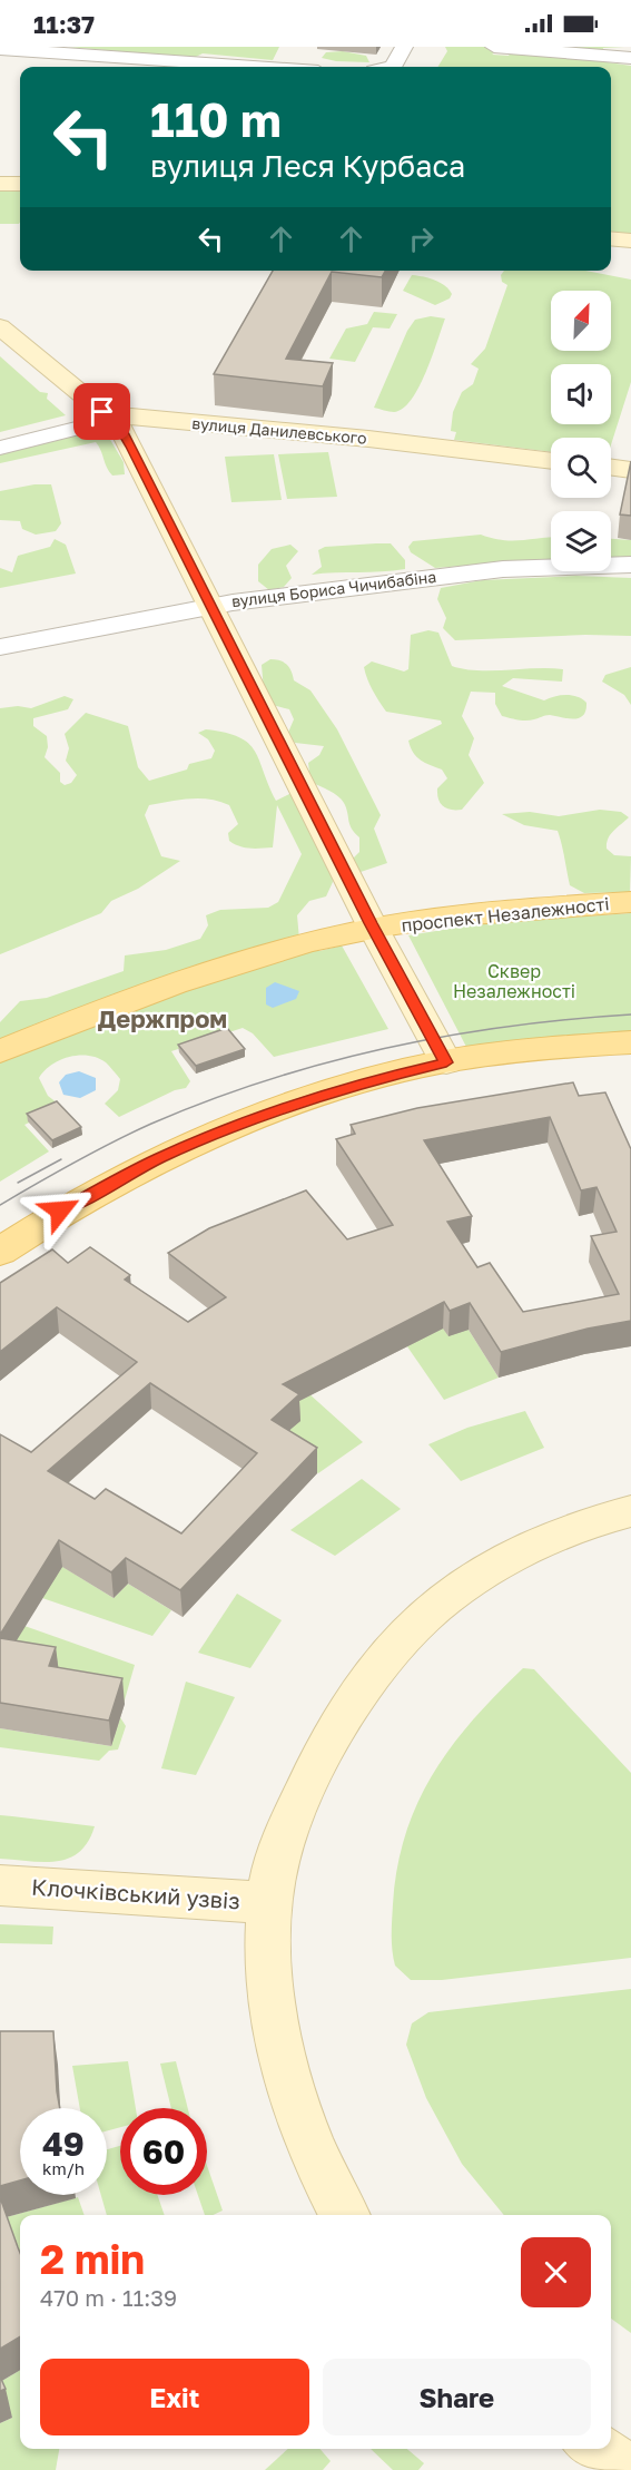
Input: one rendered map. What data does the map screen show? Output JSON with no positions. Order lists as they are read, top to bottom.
{
  "streets": {
    "main road": ["проспект Незалежності"],
    "street": ["вулиця Данилевського", "вулиця Бориса Чичибабіна", "Клочківський узвіз"]
  },
  "districts": ["Держпром"],
  "parks": ["Сквер Незалежності"],
  "north": "top right",
  "page": {
    "status": "11:37",
    "turn": ["110 m", "вулиця Леся Курбаса"],
    "speed": "49 km/h",
    "limit": "60",
    "heading": ["2 min", "470 m · 11:39"],
    "buttons": ["Exit", "Share"]
  }
}
